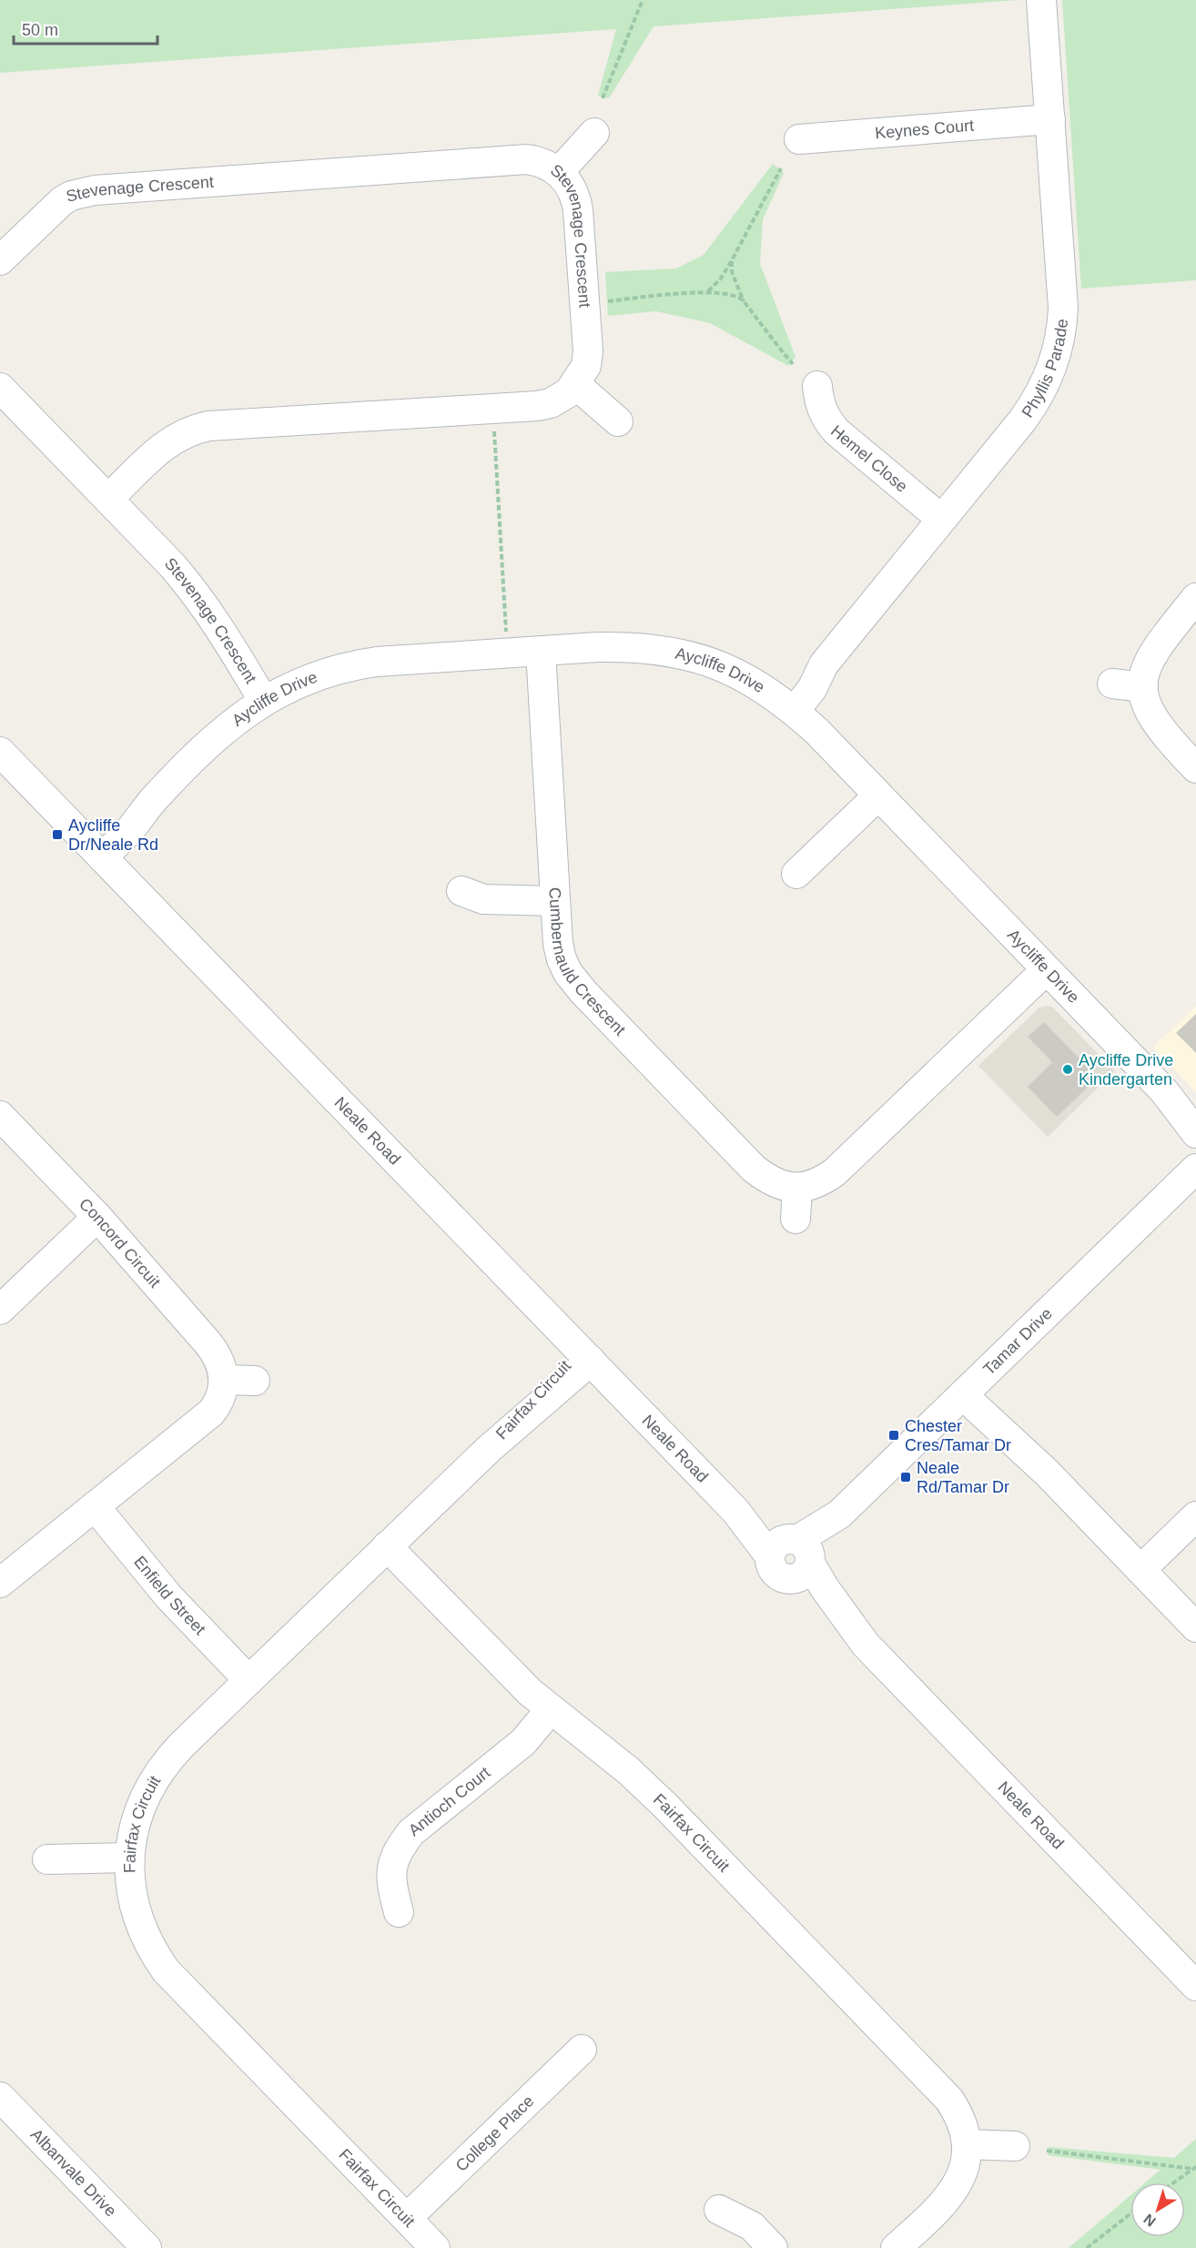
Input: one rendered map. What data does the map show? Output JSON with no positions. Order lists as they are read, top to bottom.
{
  "streets": {
    "street": [
      "Keynes Court",
      "Stevenage Crescent",
      "Phyllis Parade",
      "Hemel Close",
      "Aycliffe Drive",
      "Cumbernauld Crescent",
      "Neale Road",
      "Concord Circuit",
      "Tamar Drive",
      "Fairfax Circuit",
      "Enfield Street",
      "Antioch Court",
      "College Place",
      "Albanvale Drive"
    ]
  },
  "crossings": [
    ["Keynes Court", "Phyllis Parade"],
    ["Stevenage Crescent", "Aycliffe Drive"],
    ["Phyllis Parade", "Hemel Close"],
    ["Phyllis Parade", "Aycliffe Drive"],
    ["Aycliffe Drive", "Cumbernauld Crescent"],
    ["Aycliffe Drive", "Neale Road"],
    ["Neale Road", "Tamar Drive"],
    ["Neale Road", "Fairfax Circuit"],
    ["Fairfax Circuit", "Enfield Street"],
    ["Fairfax Circuit", "Antioch Court"],
    ["Fairfax Circuit", "College Place"]
  ],
  "places": {
    "transit": ["Aycliffe Dr/Neale Rd", "Chester Cres/Tamar Dr", "Neale Rd/Tamar Dr"],
    "other": ["Aycliffe Drive Kindergarten"]
  },
  "scale_bar": "50 m",
  "north": "bottom left"
}
